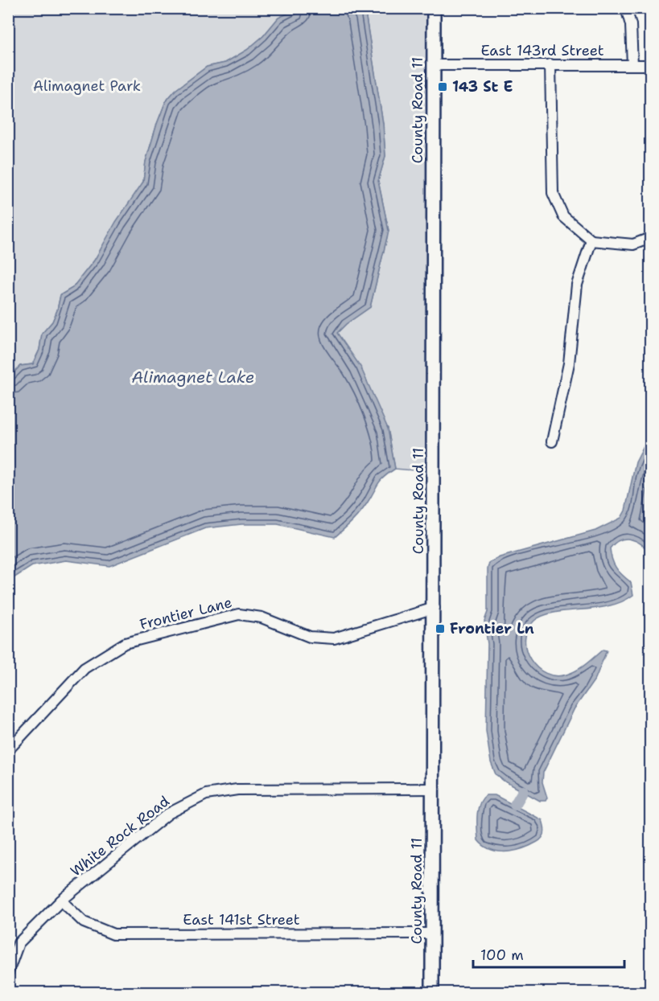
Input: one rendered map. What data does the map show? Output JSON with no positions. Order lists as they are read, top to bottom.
{
  "streets": {
    "street": [
      "East 143rd Street",
      "County Road 11",
      "Frontier Lane",
      "White Rock Road",
      "East 141st Street"
    ]
  },
  "crossings": [
    ["East 143rd Street", "County Road 11"],
    ["County Road 11", "Frontier Lane"],
    ["County Road 11", "White Rock Road"],
    ["County Road 11", "East 141st Street"],
    ["White Rock Road", "East 141st Street"]
  ],
  "water": ["Alimagnet Lake"],
  "parks": ["Alimagnet Park"],
  "places": {
    "transit": ["143 St E", "Frontier Ln"]
  },
  "scale_bar": "100 m"
}
